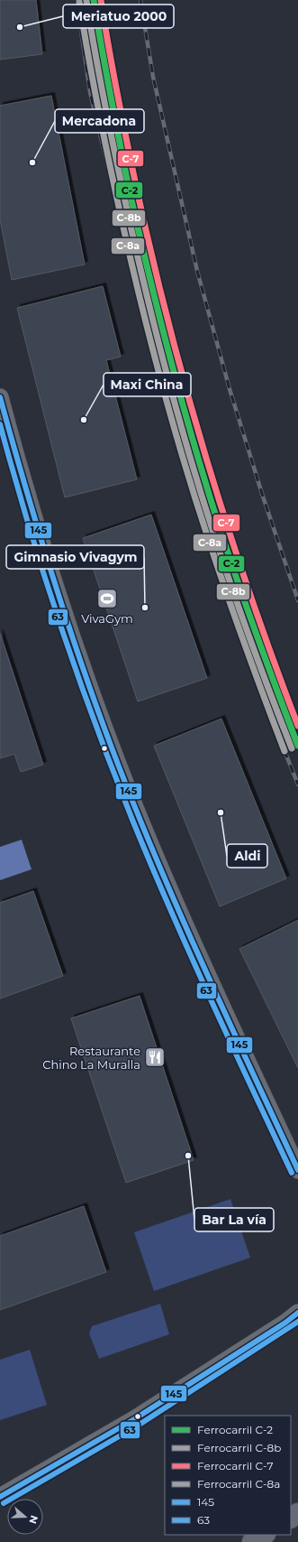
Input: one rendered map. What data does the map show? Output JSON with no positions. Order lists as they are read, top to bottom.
{
  "places": {
    "other": [
      "Meriatuo 2000",
      "Mercadona",
      "Maxi China",
      "Gimnasio Vivagym",
      "Aldi",
      "Bar La vía"
    ],
    "sports": ["VivaGym"],
    "restaurant": ["Restaurante Chino La Muralla"]
  },
  "lines": [
    "rail line C-2",
    "rail line C-7",
    "rail line C-8b",
    "rail line C-8a",
    "transit line 145",
    "transit line 63"
  ],
  "legend": [
    "Ferrocarril C-2",
    "Ferrocarril C-8b",
    "Ferrocarril C-7",
    "Ferrocarril C-8a",
    "145",
    "63"
  ],
  "north": "right"
}
